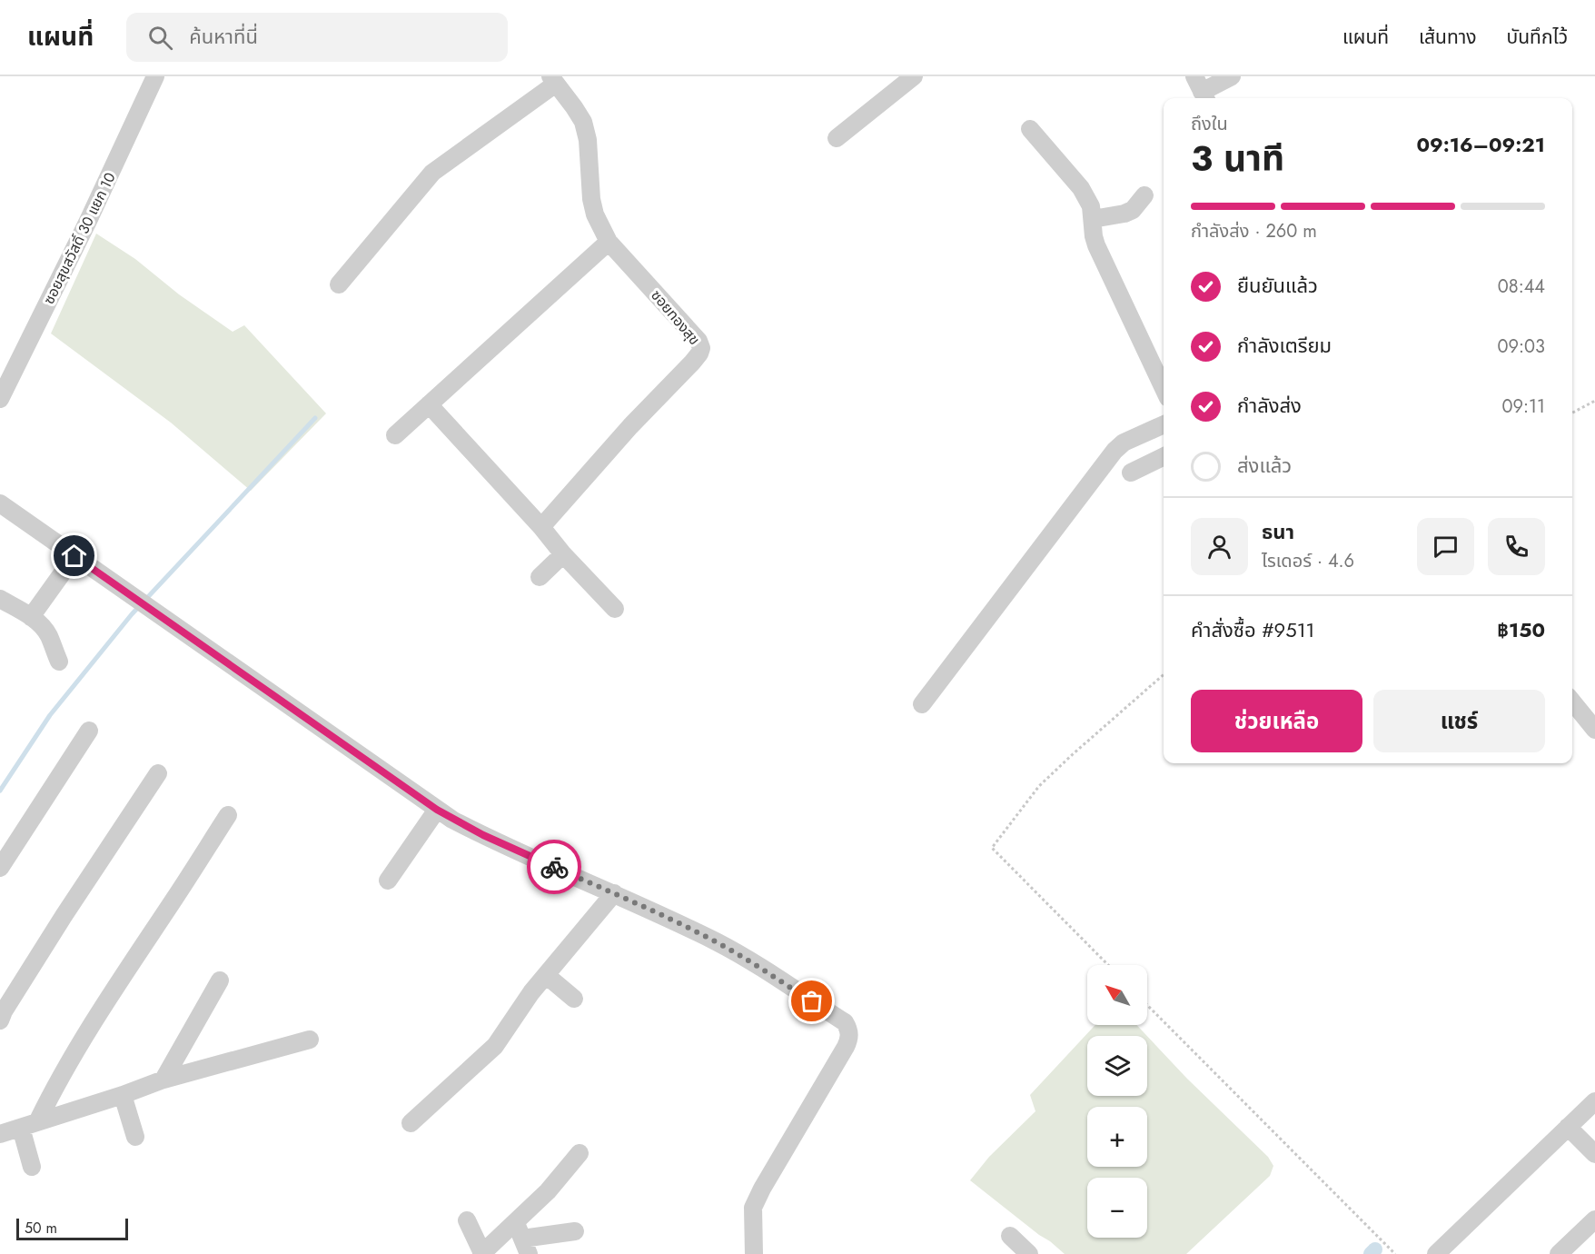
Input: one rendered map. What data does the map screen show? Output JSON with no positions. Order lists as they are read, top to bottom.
{
  "streets": {
    "street": ["ซอยสุขสวัสดิ์ 30 แยก 10", "ซอยทองสุข"]
  },
  "scale_bar": "50 m",
  "north": "top left",
  "page": {
    "header": "แผนที่",
    "search": "ค้นหาที่นี่",
    "nav": ["แผนที่", "เส้นทาง", "บันทึกไว้"],
    "heading": ["3 นาที", "ถึงใน", "09:16–09:21"],
    "panel": [
      "ธนา",
      "ไรเดอร์ · 4.6",
      "คำสั่งซื้อ #9511",
      "฿150"
    ],
    "bar": "กำลังส่ง · 260 m",
    "list": [
      ["ยืนยันแล้ว", "08:44"],
      ["กำลังเตรียม", "09:03"],
      ["กำลังส่ง", "09:11"],
      "ส่งแล้ว"
    ],
    "buttons": ["ช่วยเหลือ", "แชร์"],
    "map_buttons": ["+", "−"],
    "scale": "50 m"
  }
}
